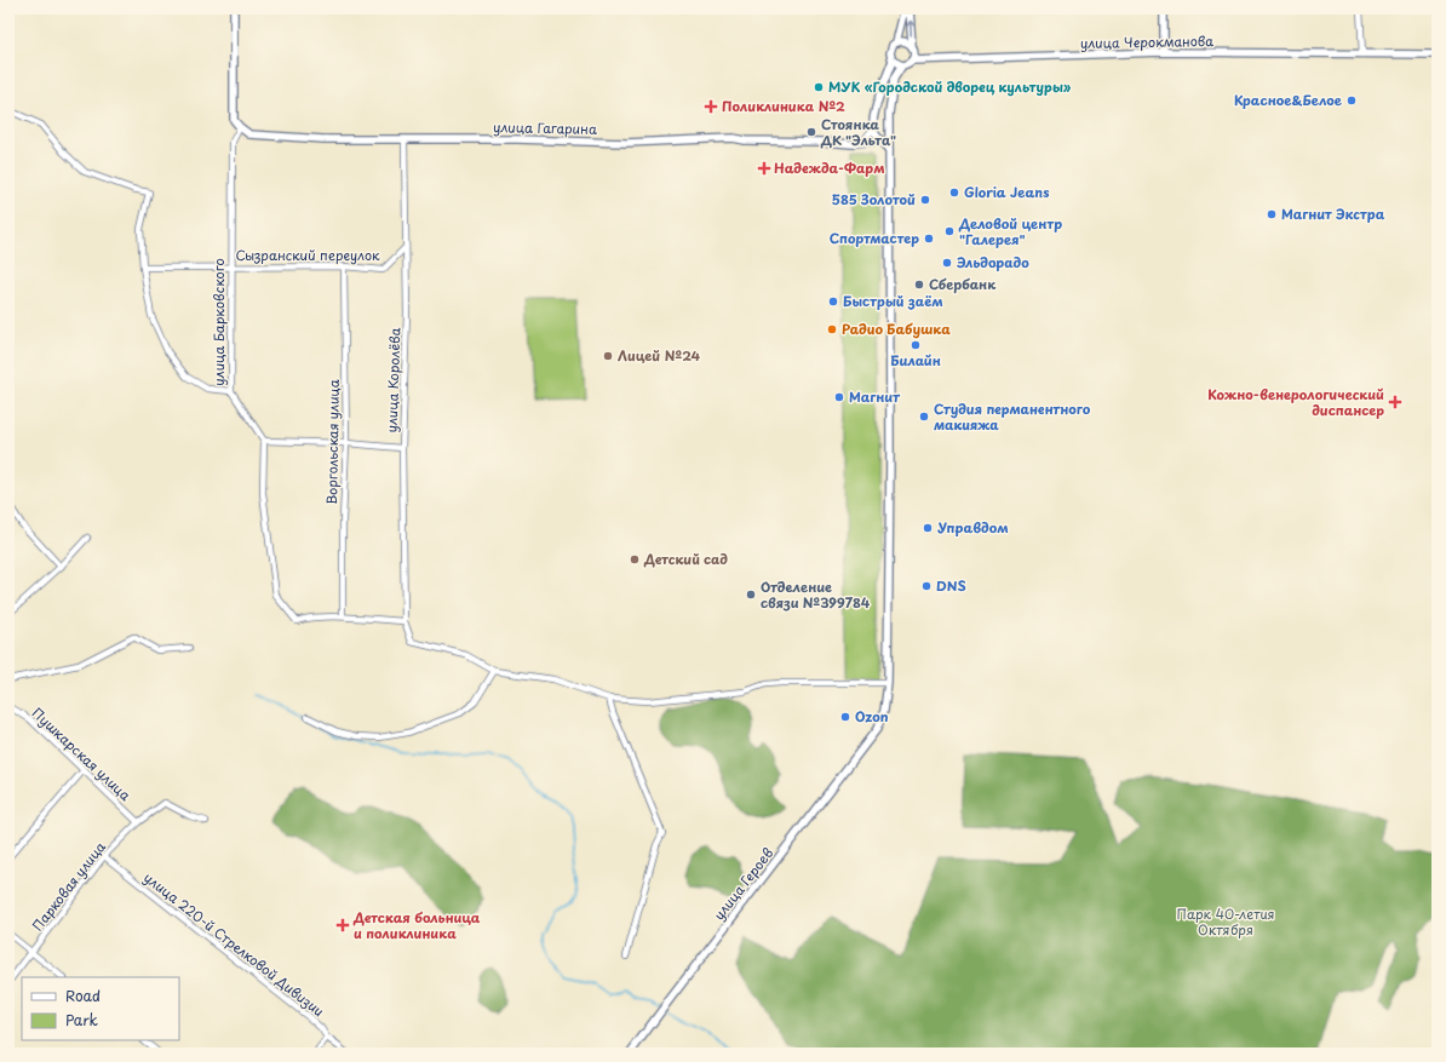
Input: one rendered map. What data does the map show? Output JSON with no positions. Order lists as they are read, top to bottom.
{
  "streets": {
    "street": [
      "улица Черокманова",
      "улица Гагарина",
      "Сызранский переулок",
      "улица Барковского",
      "улица Королёва",
      "Воргольская улица",
      "Пушкарская улица",
      "улица Героев",
      "Парковая улица",
      "улица 220-й Стрелковой Дивизии"
    ]
  },
  "crossings": [
    ["улица Черокманова", "улица Героев"],
    ["улица Гагарина", "улица Барковского"],
    ["улица Гагарина", "улица Королёва"],
    ["Сызранский переулок", "улица Барковского"],
    ["Сызранский переулок", "улица Королёва"],
    ["Сызранский переулок", "Воргольская улица"],
    ["Пушкарская улица", "Парковая улица"],
    ["Парковая улица", "улица 220-й Стрелковой Дивизии"]
  ],
  "parks": ["Парк 40-летия Октября"],
  "places": {
    "other": [
      "МУК «Городской дворец культуры»",
      "Красное&Белое",
      "Стоянка ДК \"Эльта\"",
      "Gloria Jeans",
      "585 Золотой",
      "Магнит Экстра",
      "Деловой центр \"Галерея\"",
      "Спортмастер",
      "Эльдорадо",
      "Сбербанк",
      "Быстрый заём",
      "Радио Бабушка",
      "Билайн",
      "Лицей №24",
      "Магнит",
      "Студия перманентного макияжа",
      "Управдом",
      "Детский сад",
      "DNS",
      "Отделение связи №399784",
      "Ozon"
    ],
    "health": [
      "Поликлиника №2",
      "Надежда-Фарм",
      "Кожно-венерологический диспансер",
      "Детская больница и поликлиника"
    ]
  },
  "legend": ["Road", "Park"]
}
